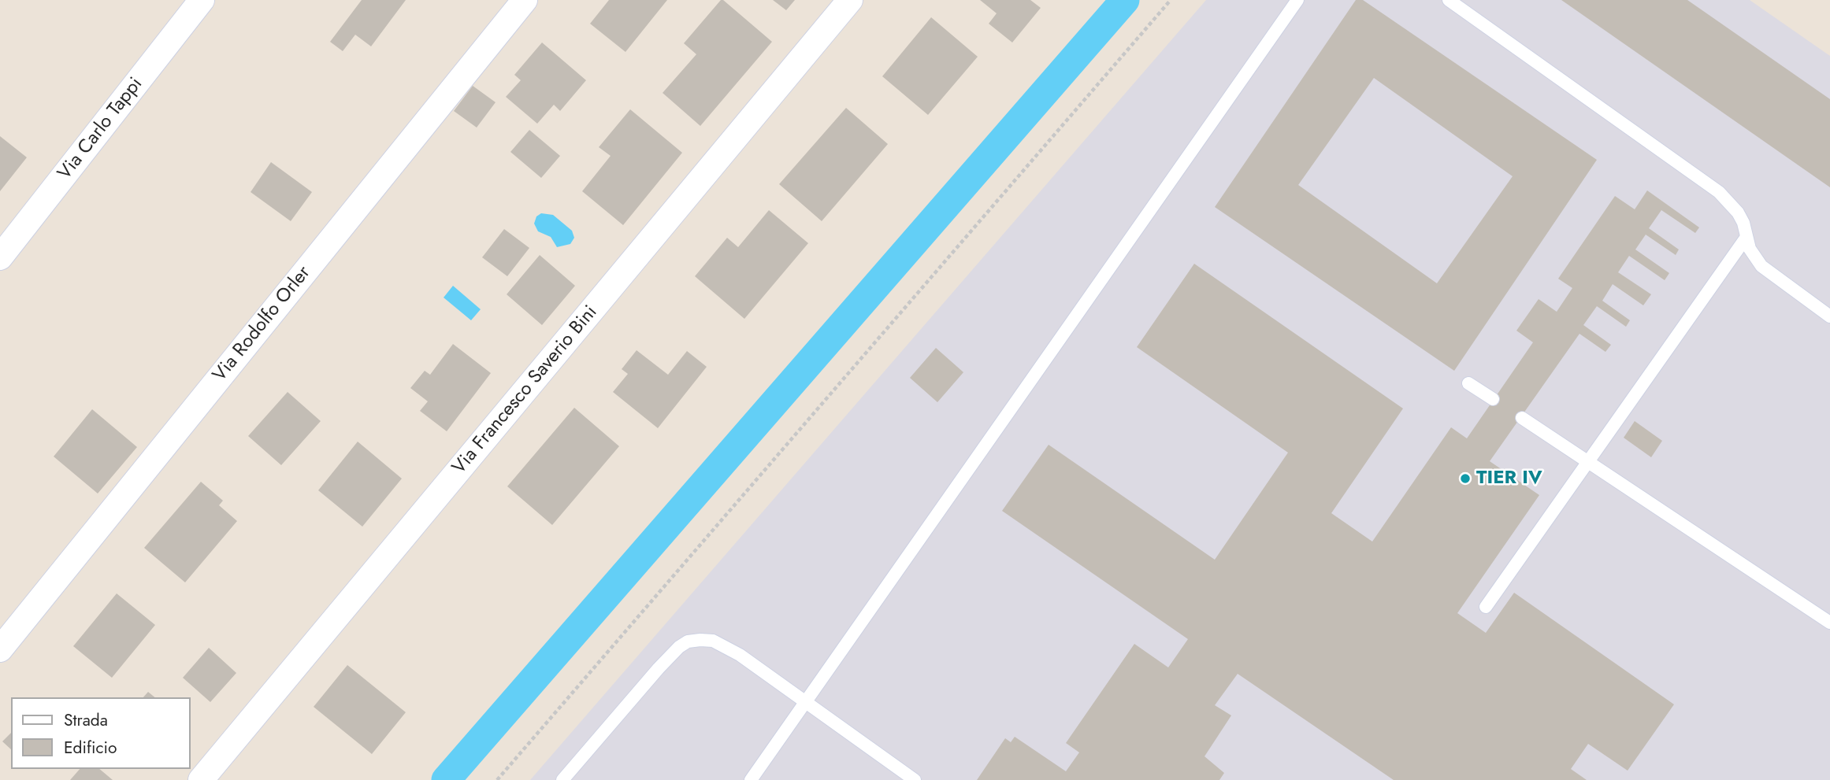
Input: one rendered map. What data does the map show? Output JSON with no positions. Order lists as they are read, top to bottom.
{
  "streets": {
    "street": ["Via Carlo Tappi", "Via Rodolfo Orler", "Via Francesco Saverio Bini"]
  },
  "places": ["TIER IV"],
  "legend": ["Strada", "Edificio"]
}
